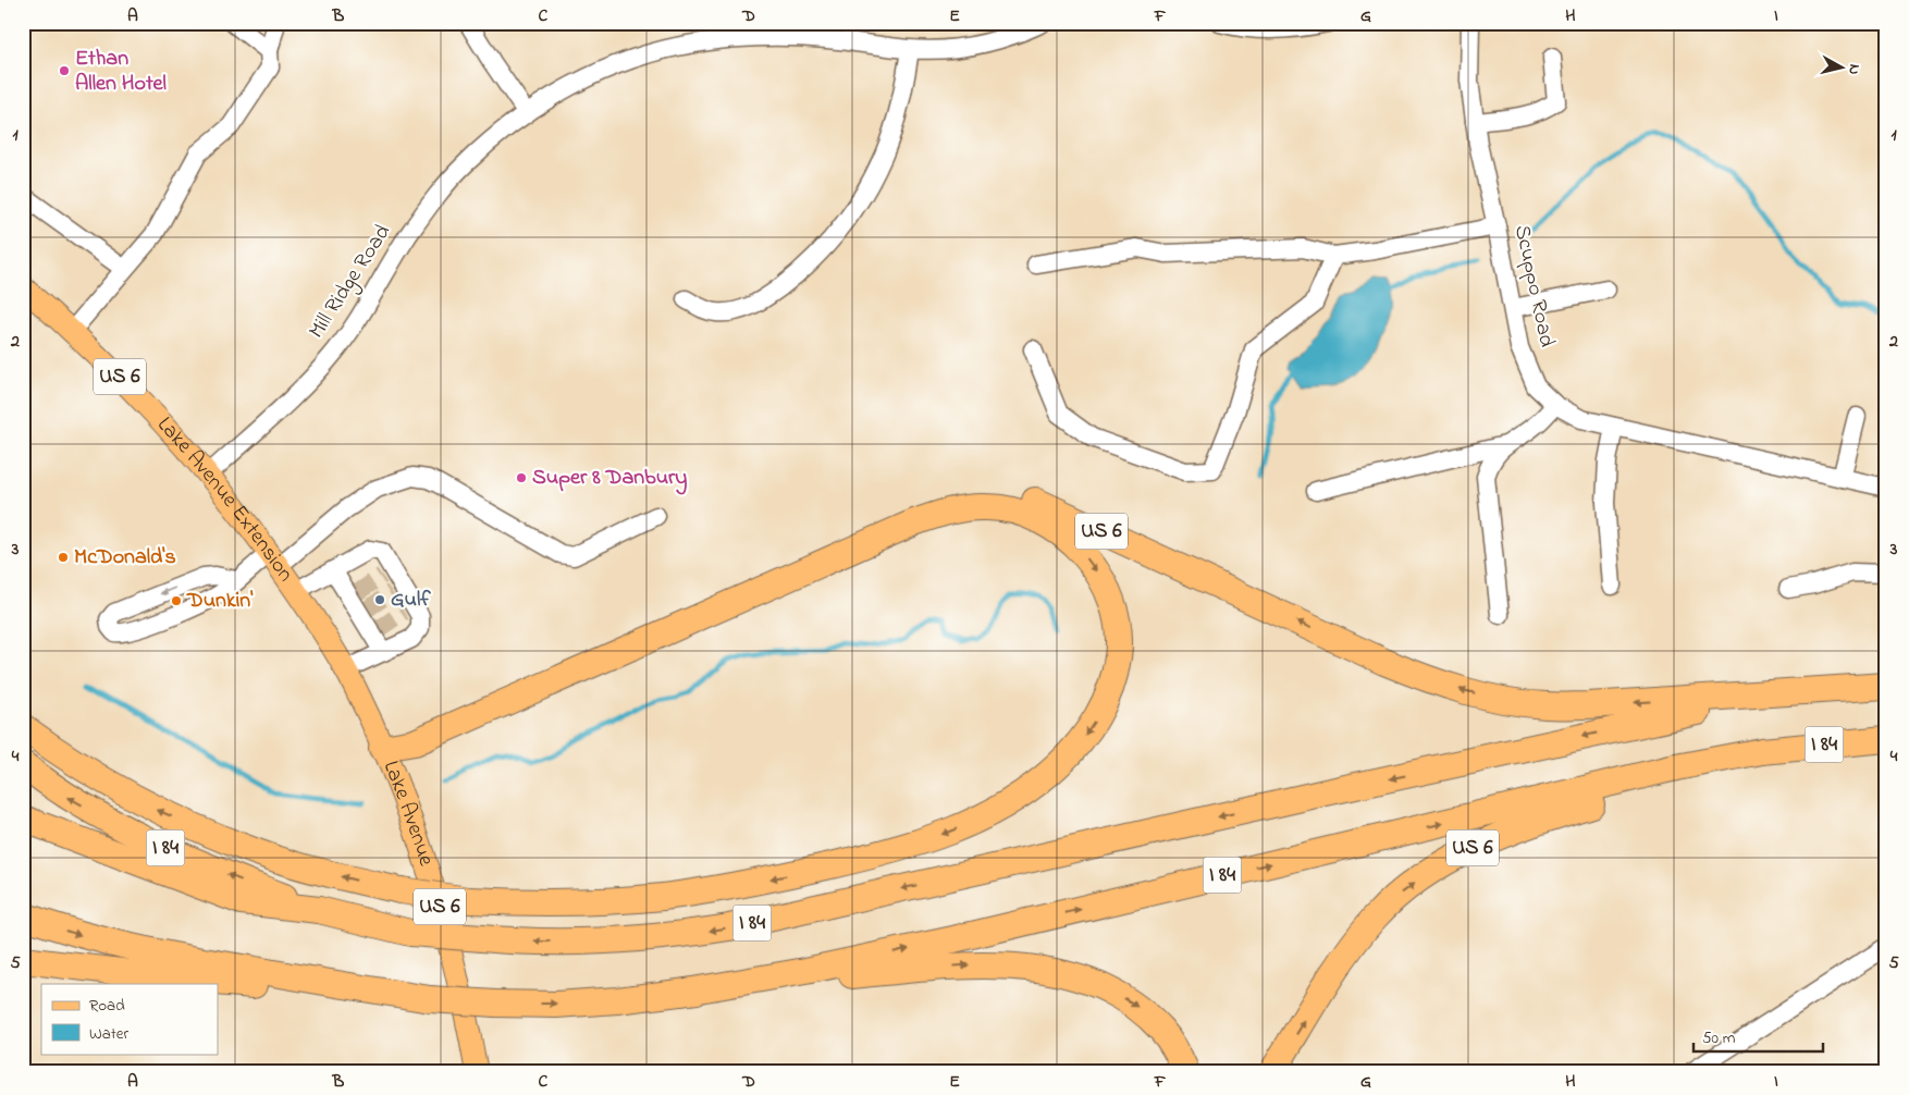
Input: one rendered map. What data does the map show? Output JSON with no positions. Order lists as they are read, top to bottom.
{
  "streets": {
    "highway": ["US 6", "I 84"],
    "main road": ["Lake Avenue Extension", "Lake Avenue"],
    "street": ["Mill Ridge Road", "Scuppo Road"]
  },
  "crossings": [
    ["Mill Ridge Road", "Lake Avenue Extension"],
    ["US 6", "Lake Avenue Extension"],
    ["US 6", "I 84"],
    ["US 6", "Lake Avenue"],
    ["Lake Avenue Extension", "Lake Avenue"]
  ],
  "places": [
    "Ethan Allen Hotel",
    "Super 8 Danbury",
    "McDonald's",
    "Gulf",
    "Dunkin'"
  ],
  "legend": ["Road", "Water"],
  "scale_bar": "50 m",
  "north": "right",
  "grid": {
    "columns": [
      "A",
      "B",
      "C",
      "D",
      "E",
      "F",
      "G",
      "H",
      "I"
    ],
    "rows": [
      "1",
      "2",
      "3",
      "4",
      "5"
    ]
  }
}
